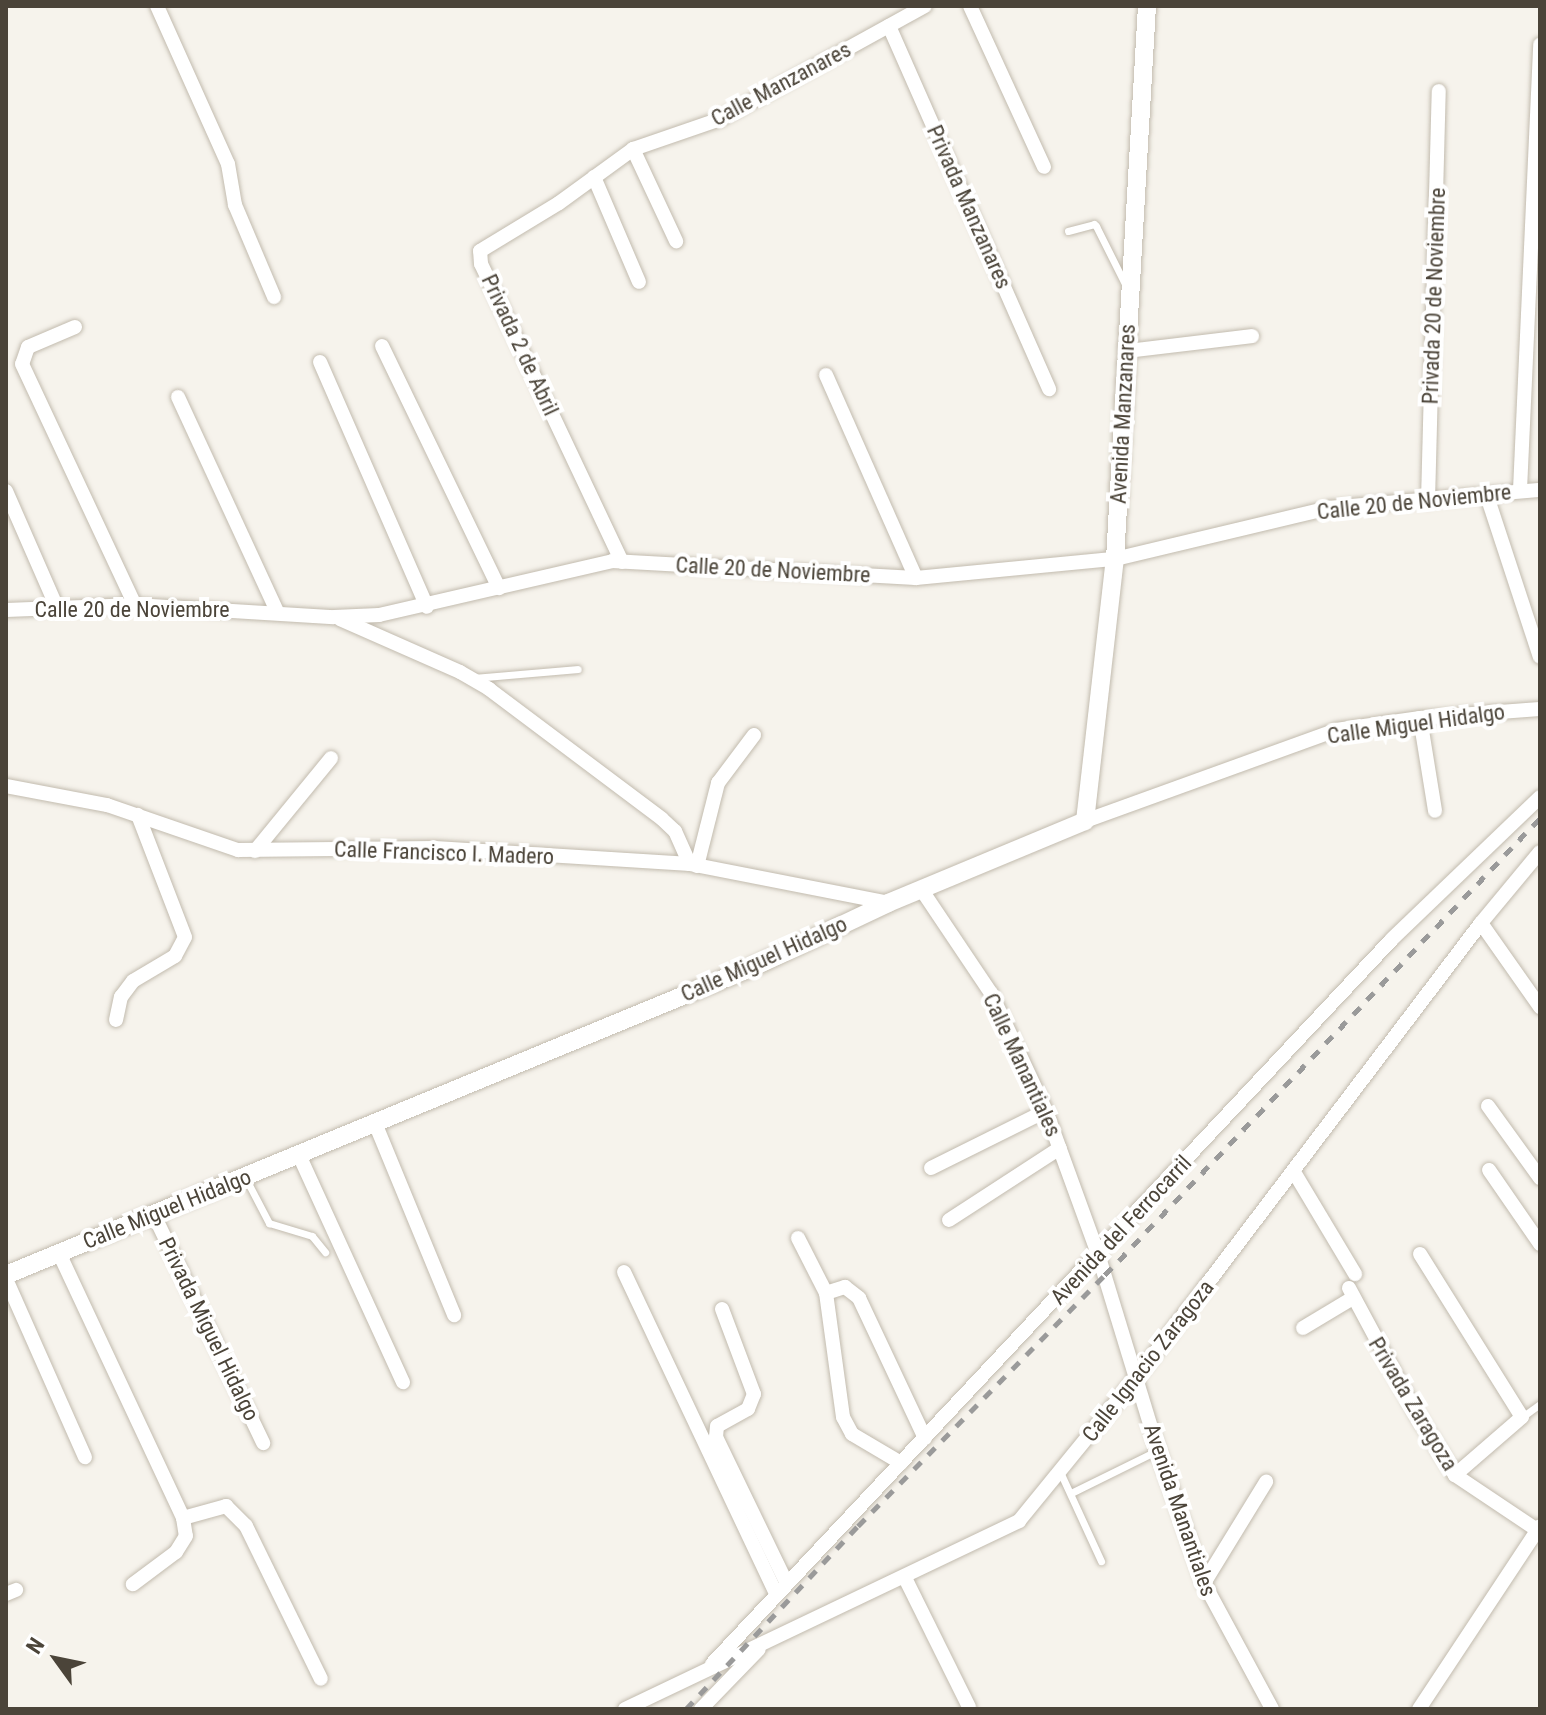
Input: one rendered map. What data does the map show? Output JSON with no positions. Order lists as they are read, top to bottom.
{
  "streets": {
    "street": [
      "Calle Manzanares",
      "Privada Manzanares",
      "Privada 20 de Noviembre",
      "Privada 2 de Abril",
      "Avenida Manzanares",
      "Calle 20 de Noviembre",
      "Calle Miguel Hidalgo",
      "Calle Francisco I. Madero",
      "Calle Manantiales",
      "Avenida del Ferrocarril",
      "Privada Miguel Hidalgo",
      "Calle Ignacio Zaragoza",
      "Privada Zaragoza",
      "Avenida Manantiales"
    ]
  },
  "crossings": [
    ["Calle Manzanares", "Privada Manzanares"],
    ["Calle Manzanares", "Privada 2 de Abril"],
    ["Privada 20 de Noviembre", "Calle 20 de Noviembre"],
    ["Privada 2 de Abril", "Calle 20 de Noviembre"],
    ["Avenida Manzanares", "Calle 20 de Noviembre"],
    ["Avenida Manzanares", "Calle Miguel Hidalgo"],
    ["Calle Miguel Hidalgo", "Calle Francisco I. Madero"],
    ["Calle Miguel Hidalgo", "Calle Manantiales"],
    ["Calle Miguel Hidalgo", "Privada Miguel Hidalgo"],
    ["Calle Manantiales", "Avenida del Ferrocarril"],
    ["Calle Manantiales", "Avenida Manantiales"],
    ["Avenida del Ferrocarril", "Calle Ignacio Zaragoza"],
    ["Avenida del Ferrocarril", "Avenida Manantiales"],
    ["Calle Ignacio Zaragoza", "Privada Zaragoza"],
    ["Calle Ignacio Zaragoza", "Avenida Manantiales"]
  ],
  "north": "top left"
}
